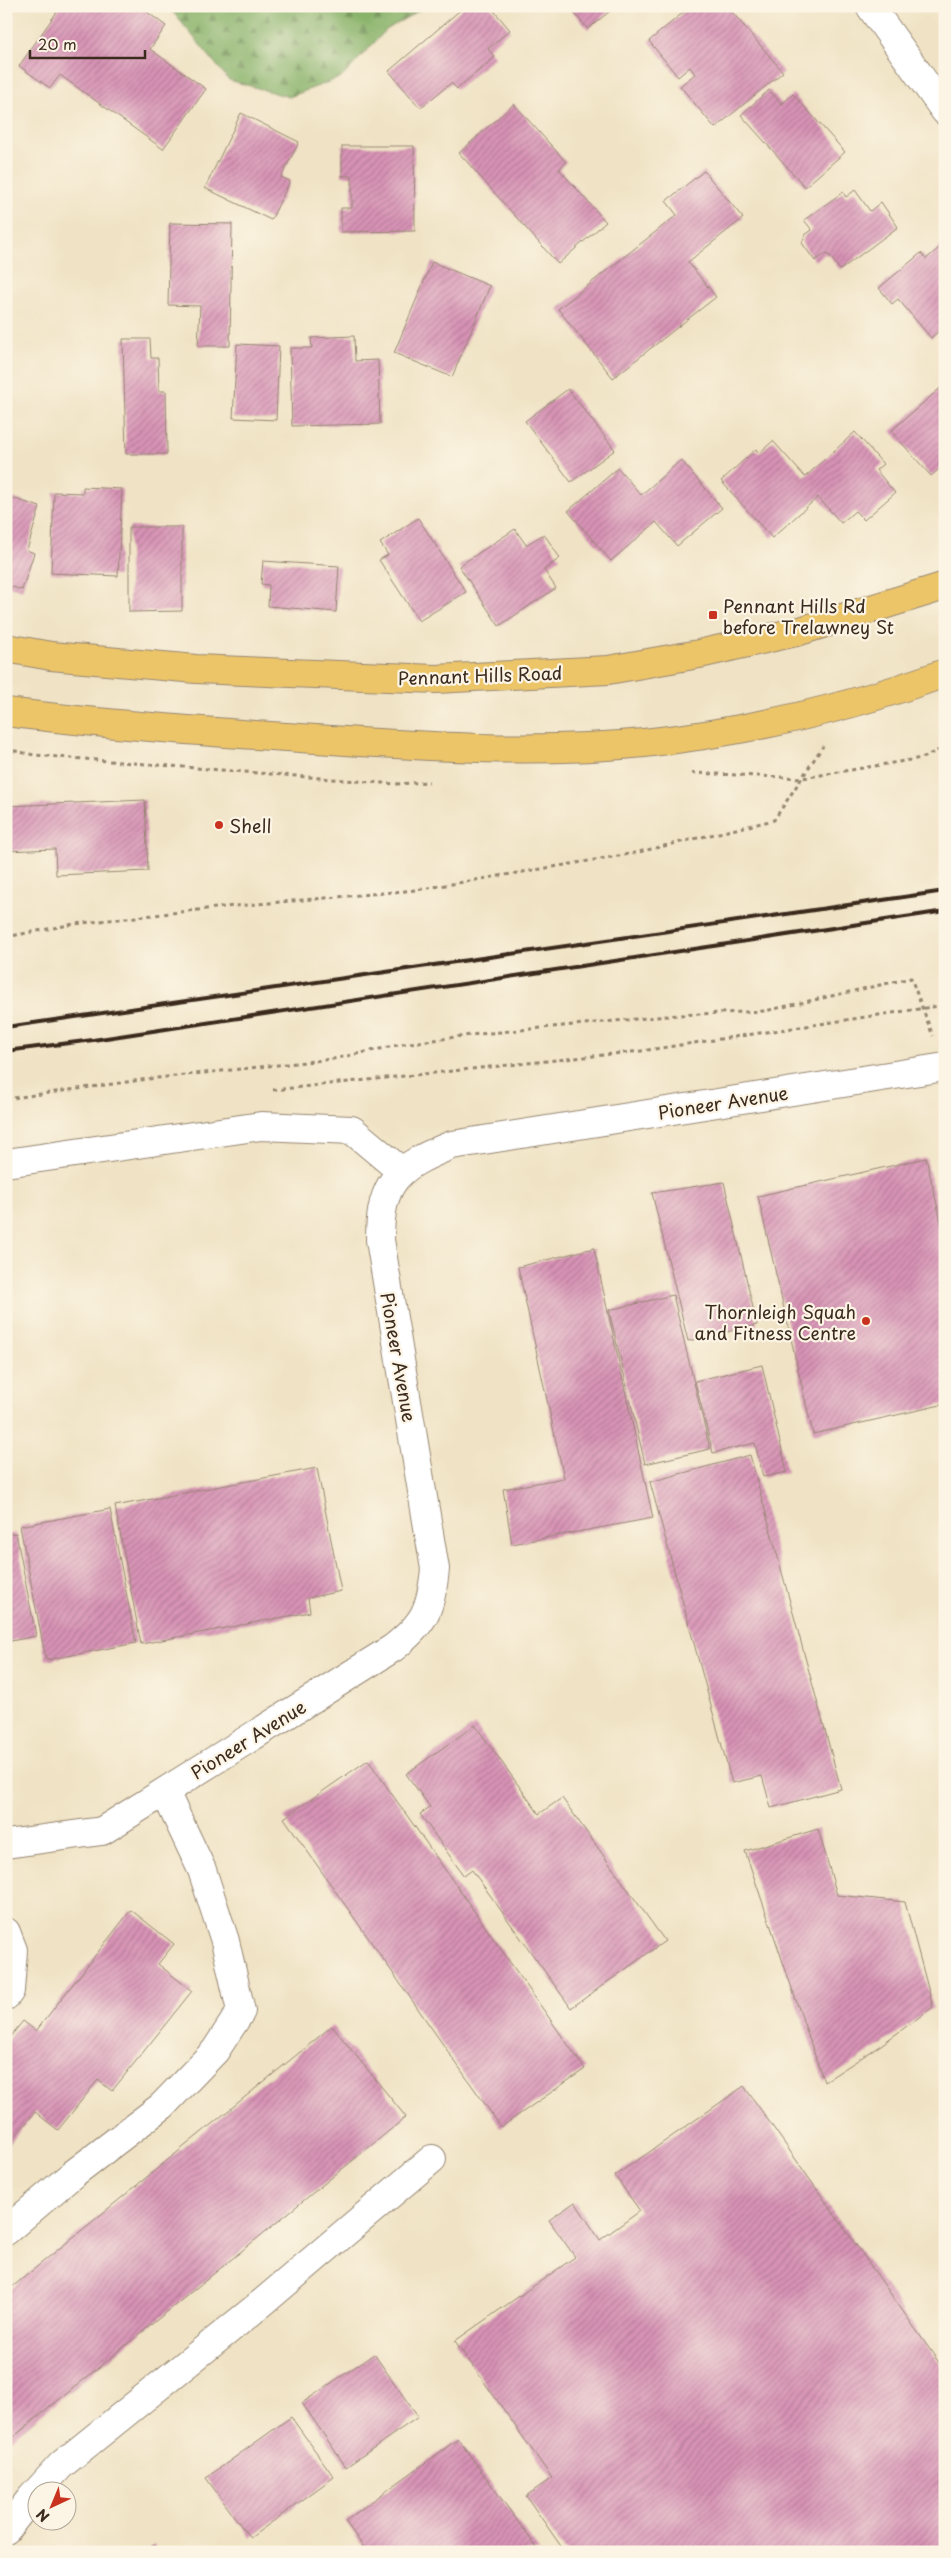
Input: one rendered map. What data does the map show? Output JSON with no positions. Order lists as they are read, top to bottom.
{
  "streets": {
    "highway": ["Pennant Hills Road"],
    "street": ["Pioneer Avenue"]
  },
  "places": {
    "transit": ["Pennant Hills Rd before Trelawney St"],
    "other": ["Shell", "Thornleigh Squah and Fitness Centre"]
  },
  "scale_bar": "20 m",
  "north": "bottom left"
}
